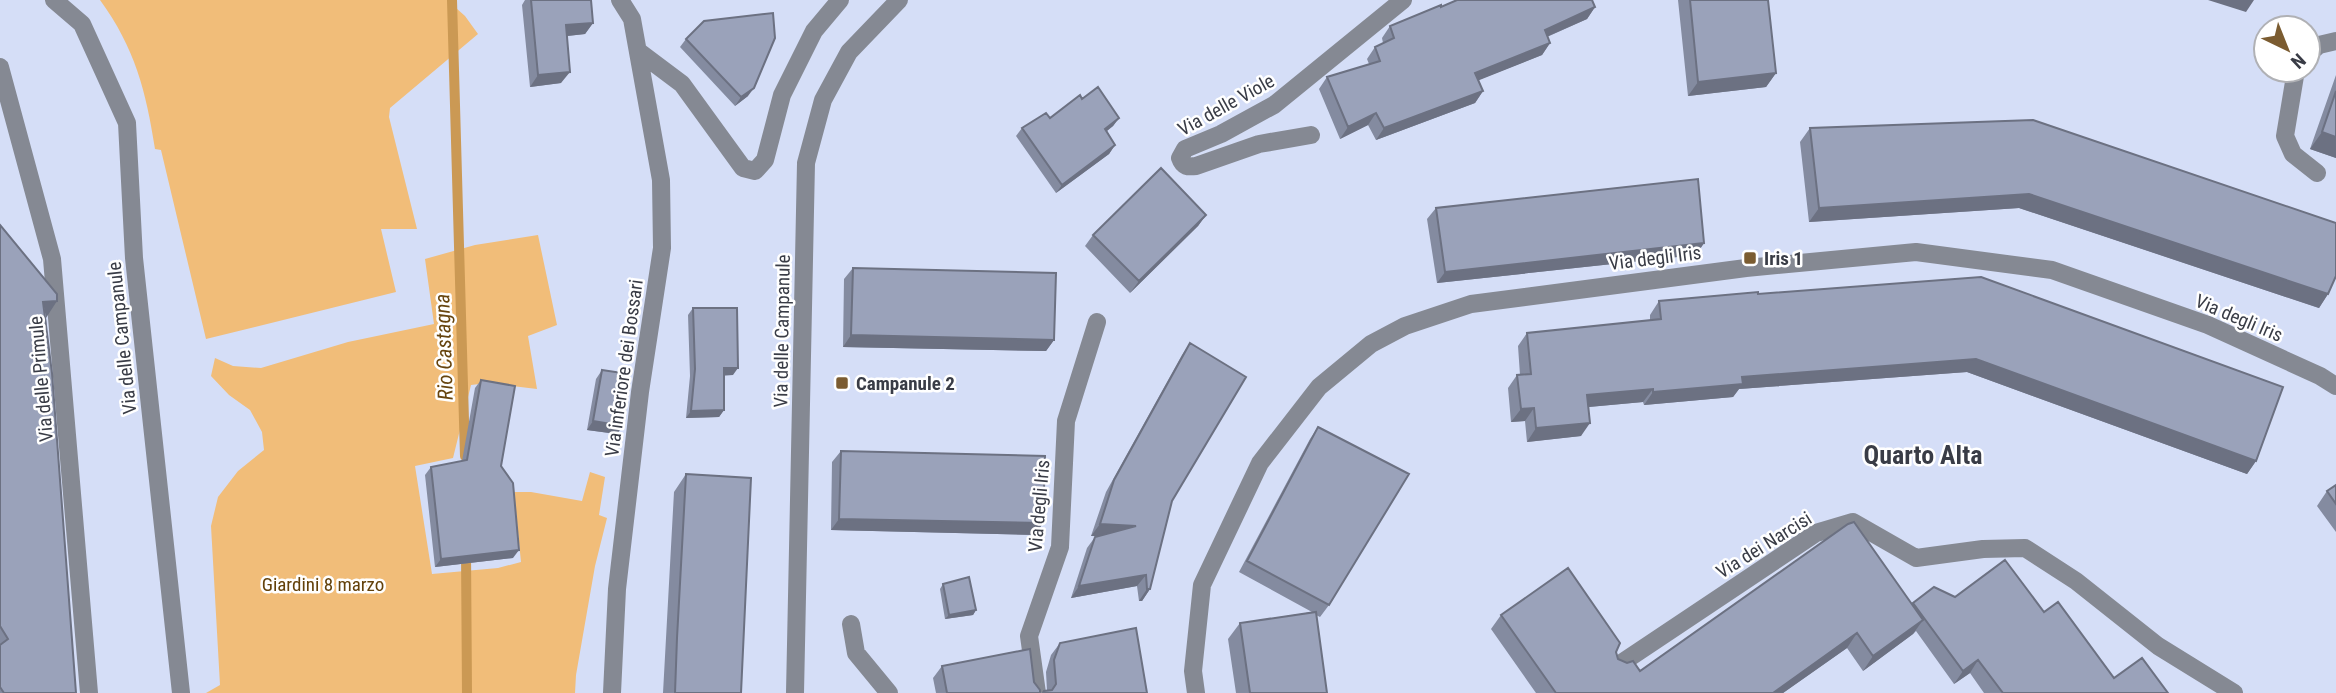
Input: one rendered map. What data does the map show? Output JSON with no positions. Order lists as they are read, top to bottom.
{
  "streets": {
    "street": [
      "Via delle Viole",
      "Via degli Iris",
      "Via delle Campanule",
      "Via inferiore dei Bossari",
      "Via delle Primule",
      "Via dei Narcisi"
    ]
  },
  "districts": ["Quarto Alta"],
  "water": ["Rio Castagna"],
  "parks": ["Giardini 8 marzo"],
  "places": {
    "transit": ["Iris 1", "Campanule 2"]
  },
  "north": "bottom right"
}
